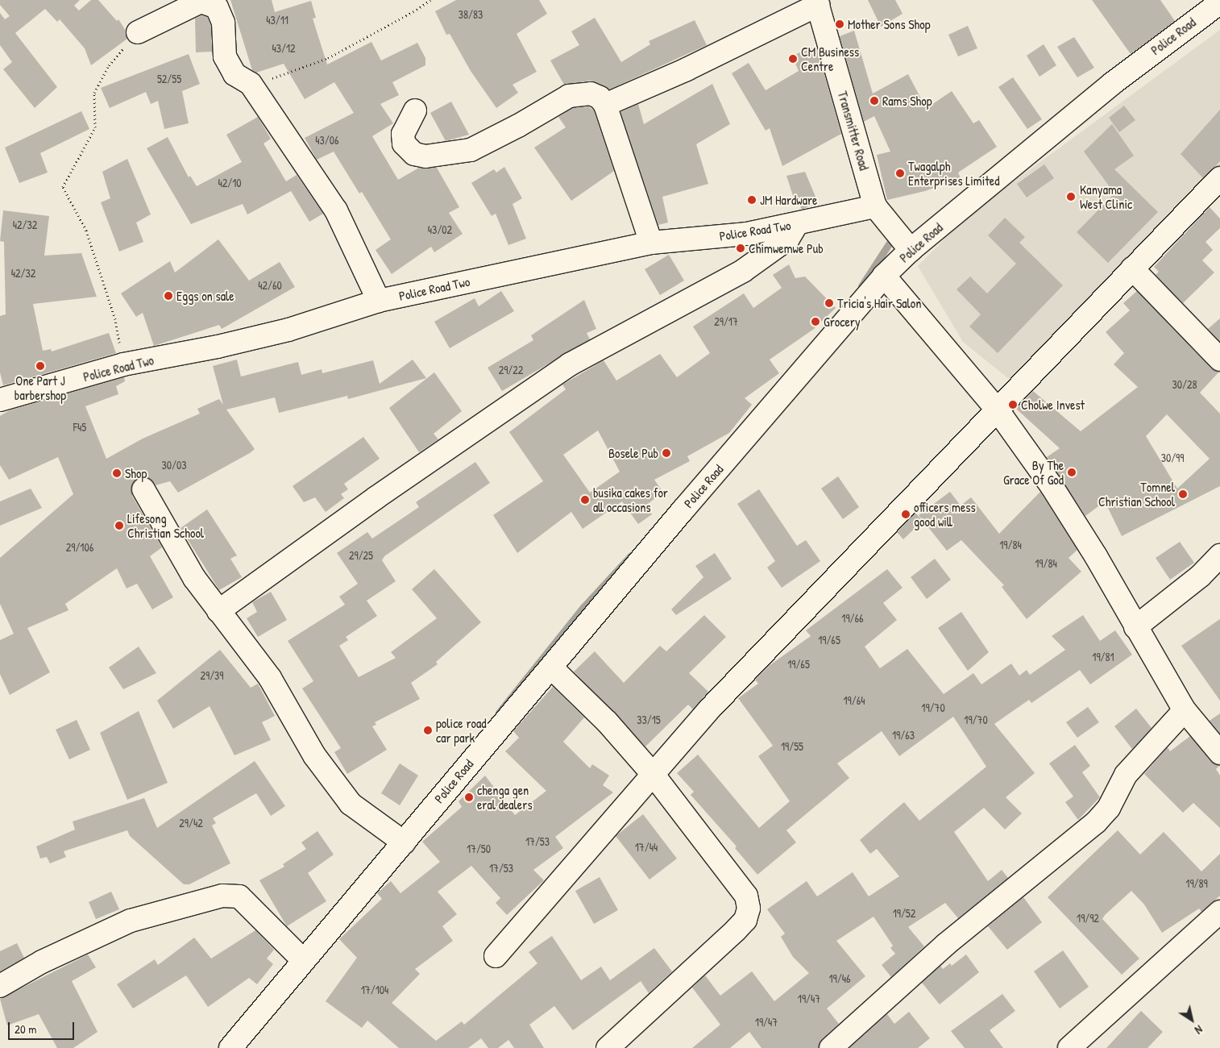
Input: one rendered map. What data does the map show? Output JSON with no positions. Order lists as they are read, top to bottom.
{
  "streets": {
    "street": ["Police Road", "Transmitter Road", "Police Road Two"]
  },
  "crossings": [
    ["Police Road", "Transmitter Road"],
    ["Transmitter Road", "Police Road Two"]
  ],
  "places": [
    "Mother Sons Shop",
    "CM Business Centre",
    "Rams Shop",
    "Twagalph Enterprises Limited",
    "Kanyama West Clinic",
    "JM Hardware",
    "Chimwemwe Pub",
    "Eggs on sale",
    "Tricia's Hair Salon",
    "Grocery",
    "One Part J barbershop",
    "Cholwe Invest",
    "Bosele Pub",
    "By The Grace Of God",
    "Shop",
    "Tomnel Christian School",
    "busika cakes for all occasions",
    "officers mess good will",
    "Lifesong Christian School",
    "police road car park",
    "chenga gen eral dealers"
  ],
  "house_numbers": [
    "38/83",
    "43/11",
    "43/12",
    "52/55",
    "43/06",
    "42/10",
    "42/32",
    "43/02",
    "42/32",
    "42/60",
    "29/17",
    "29/22",
    "30/28",
    "F45",
    "30/99",
    "30/03",
    "19/84",
    "29/106",
    "29/25",
    "19/84",
    "19/66",
    "19/65",
    "19/81",
    "19/65",
    "29/39",
    "19/64",
    "19/70",
    "33/15",
    "19/70",
    "19/63",
    "19/55",
    "29/42",
    "17/53",
    "17/44",
    "17/50",
    "17/53",
    "19/89",
    "19/52",
    "19/92",
    "19/46",
    "17/104",
    "19/47",
    "19/47"
  ],
  "scale_bar": "20 m",
  "north": "bottom right"
}
